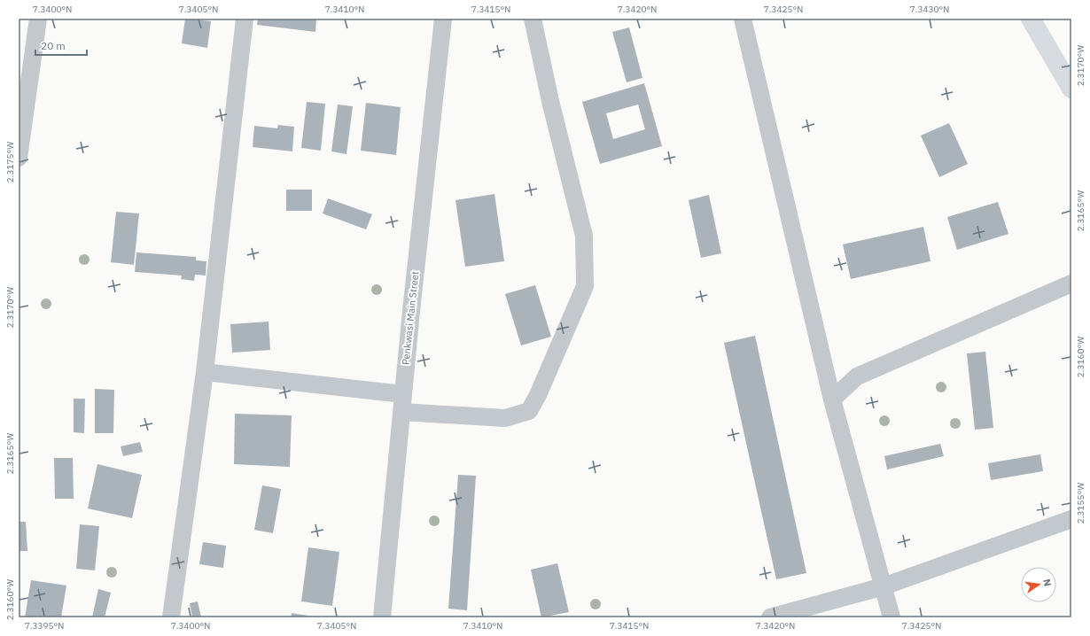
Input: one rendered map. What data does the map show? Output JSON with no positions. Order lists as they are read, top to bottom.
{
  "streets": {
    "street": ["Penkwasi Main Street"]
  },
  "scale_bar": "20 m",
  "north": "right",
  "coordinates": [
    "7.3400°N",
    "7.3405°N",
    "7.3410°N",
    "7.3415°N",
    "7.3420°N",
    "7.3425°N",
    "7.3430°N",
    "2.3170°W",
    "2.3175°W",
    "2.3165°W",
    "2.3160°W",
    "2.3155°W",
    "7.3395°N"
  ]
}
